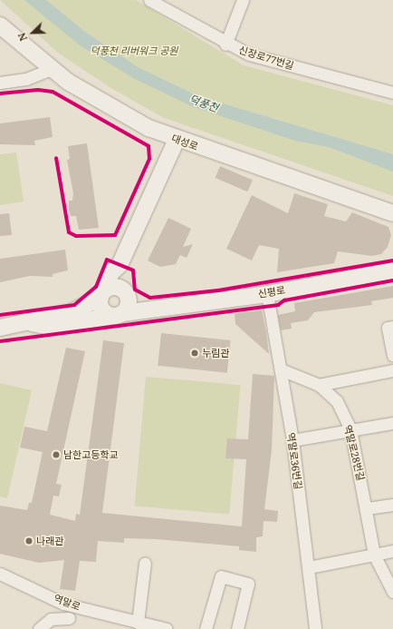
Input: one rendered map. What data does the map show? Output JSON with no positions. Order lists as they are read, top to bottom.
{
  "streets": {
    "street": [
      "신장로77번길",
      "대성로",
      "신평로",
      "역말로28번길",
      "역말로36번길",
      "역말로"
    ]
  },
  "crossings": [
    ["신평로", "역말로36번길"],
    ["역말로28번길", "역말로36번길"]
  ],
  "water": ["덕풍천"],
  "parks": ["덕풍천 리버워크 공원"],
  "places": ["누림관", "남한고등학교", "나래관"],
  "north": "bottom left"
}
